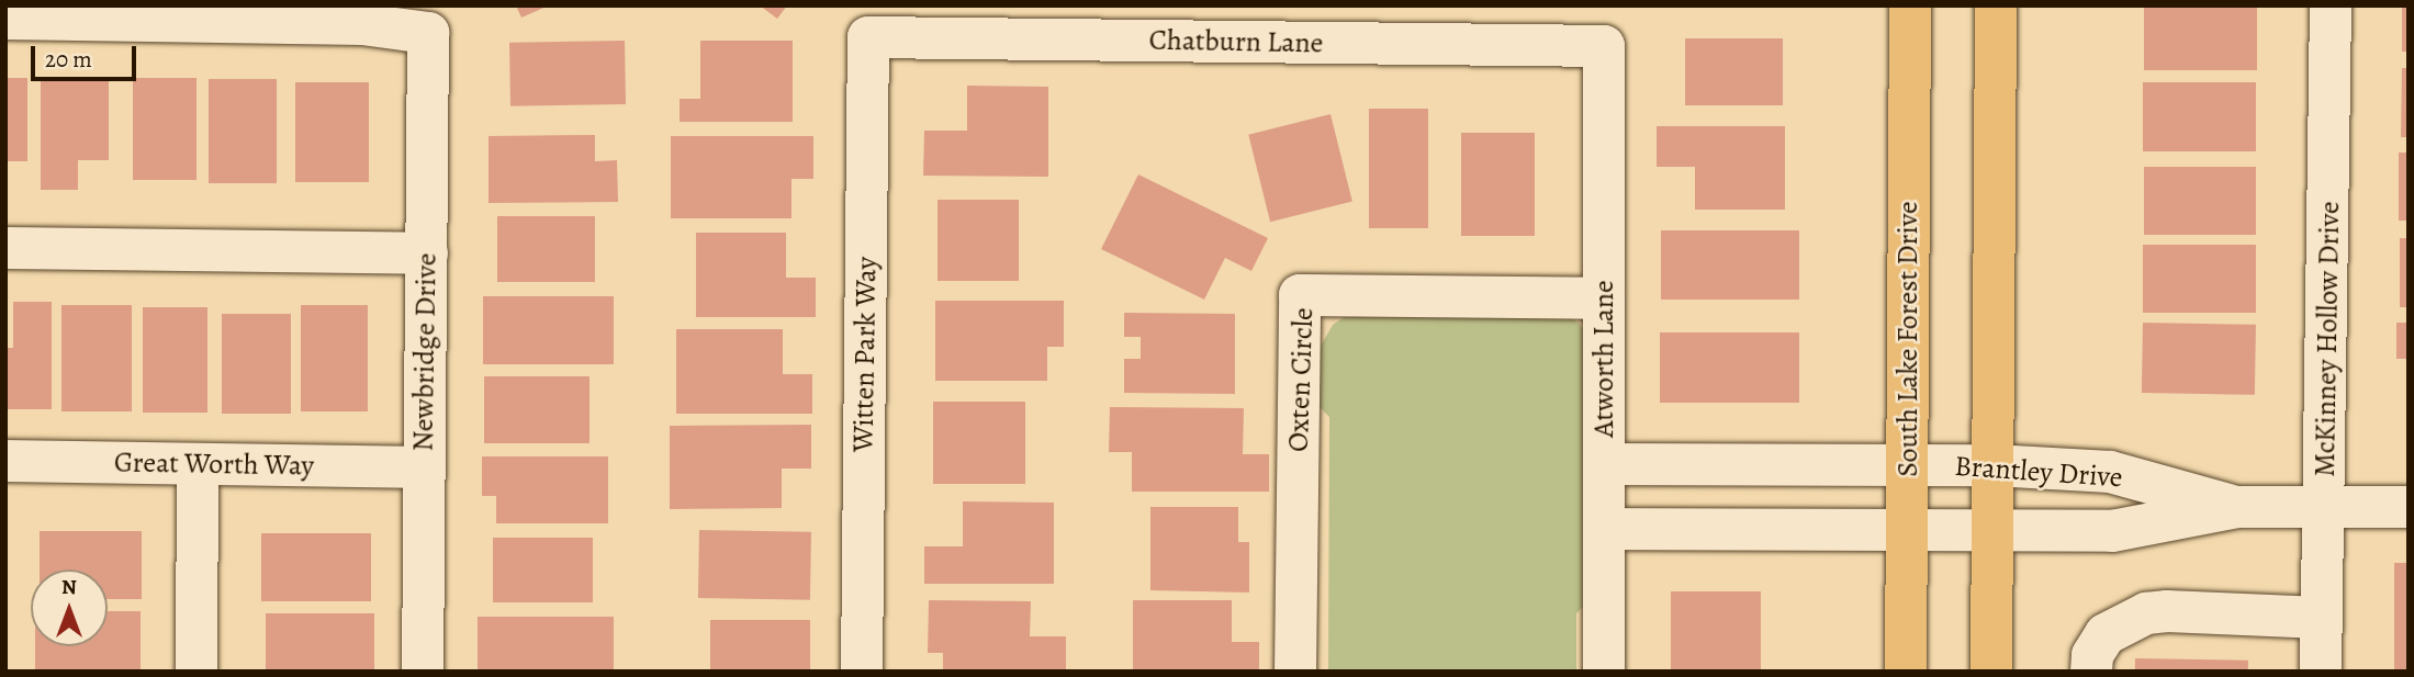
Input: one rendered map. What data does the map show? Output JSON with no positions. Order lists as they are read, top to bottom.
{
  "streets": {
    "main road": ["South Lake Forest Drive"],
    "street": [
      "Chatburn Lane",
      "McKinney Hollow Drive",
      "Newbridge Drive",
      "Witten Park Way",
      "Atworth Lane",
      "Oxten Circle",
      "Great Worth Way",
      "Brantley Drive"
    ]
  },
  "crossings": [
    ["Chatburn Lane", "Witten Park Way"],
    ["Chatburn Lane", "Atworth Lane"],
    ["South Lake Forest Drive", "Brantley Drive"],
    ["McKinney Hollow Drive", "Brantley Drive"],
    ["Newbridge Drive", "Great Worth Way"],
    ["Atworth Lane", "Oxten Circle"],
    ["Atworth Lane", "Brantley Drive"]
  ],
  "scale_bar": "20 m",
  "north": "top"
}
